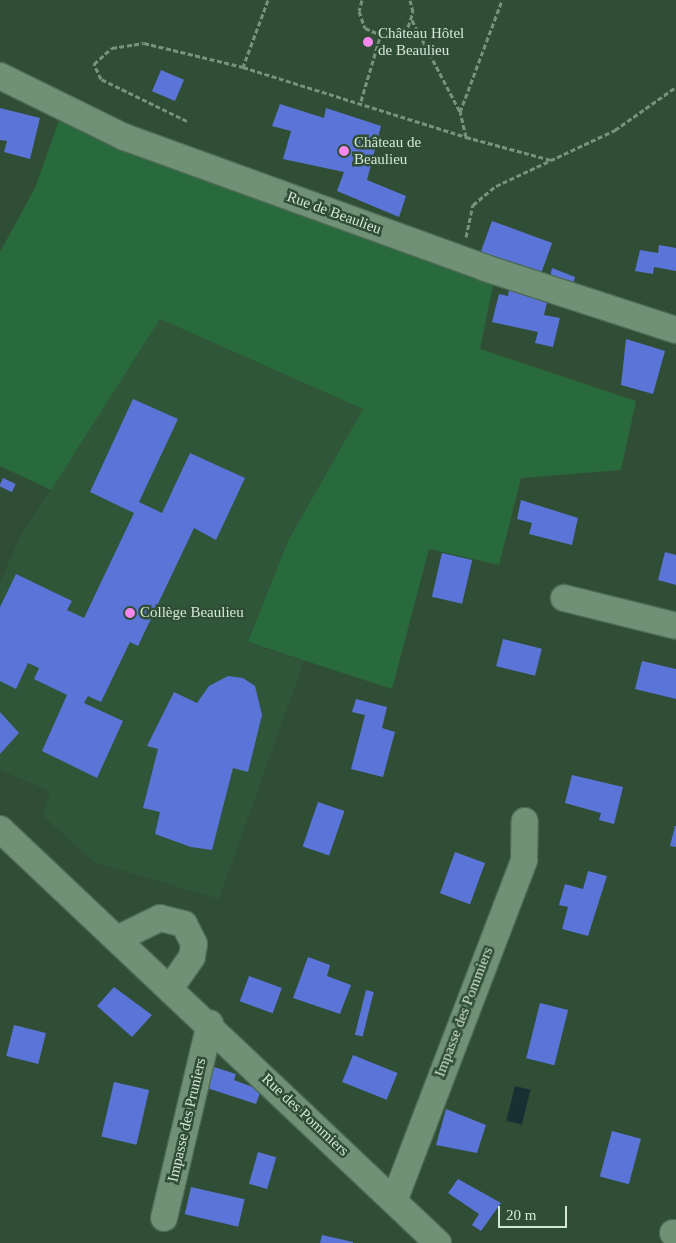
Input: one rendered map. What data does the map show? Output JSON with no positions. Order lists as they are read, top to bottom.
{
  "streets": {
    "street": [
      "Rue de Beaulieu",
      "Impasse des Pommiers",
      "Rue des Pommiers",
      "Impasse des Pruniers"
    ]
  },
  "crossings": [
    ["Impasse des Pommiers", "Rue des Pommiers"],
    ["Rue des Pommiers", "Impasse des Pruniers"]
  ],
  "places": ["Château Hôtel de Beaulieu", "Château de Beaulieu", "Collège Beaulieu"],
  "scale_bar": "20 m"
}
